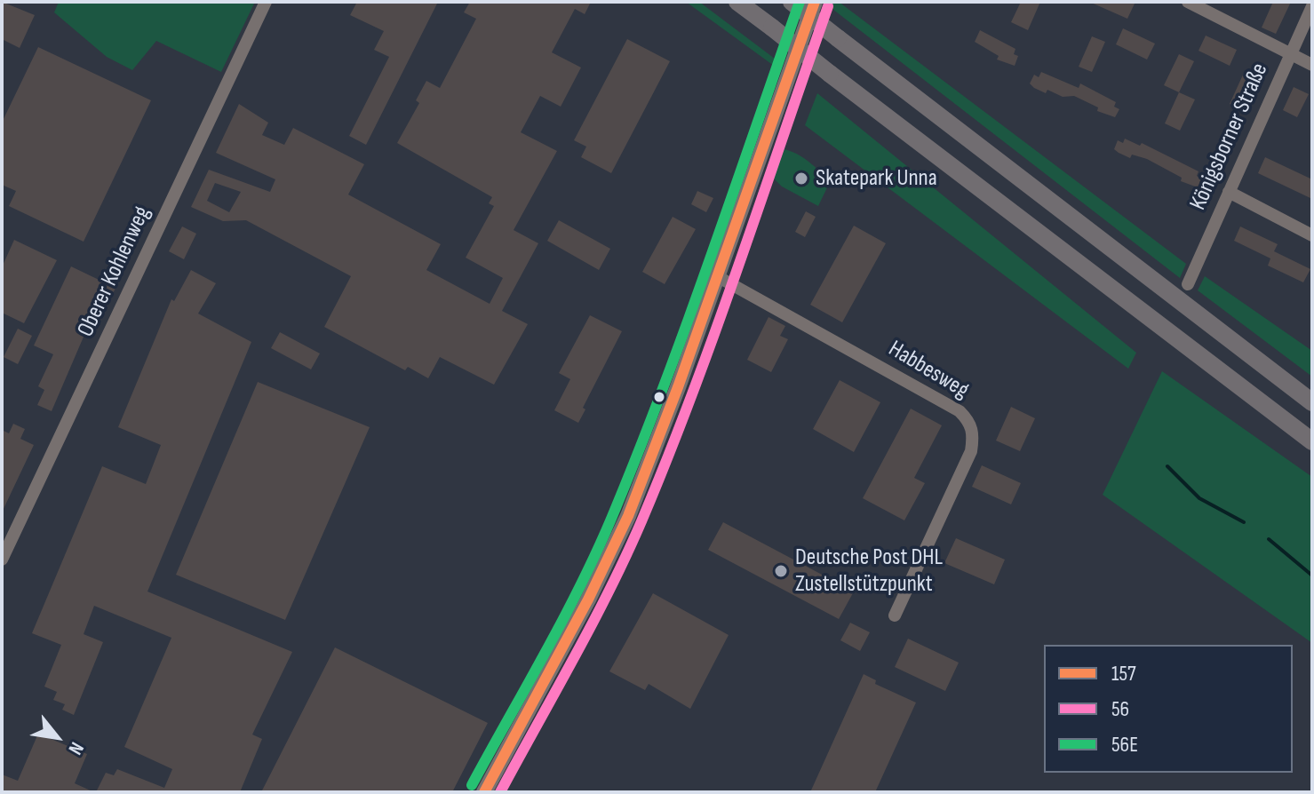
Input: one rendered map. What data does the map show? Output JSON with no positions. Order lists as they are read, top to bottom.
{
  "streets": {
    "street": ["Königsborner Straße", "Oberer Kohlenweg", "Habbesweg"]
  },
  "places": ["Skatepark Unna", "Deutsche Post DHL Zustellstützpunkt"],
  "lines": ["transit line 157", "transit line 56E", "transit line 56"],
  "legend": ["157", "56", "56E"],
  "north": "bottom right"
}
